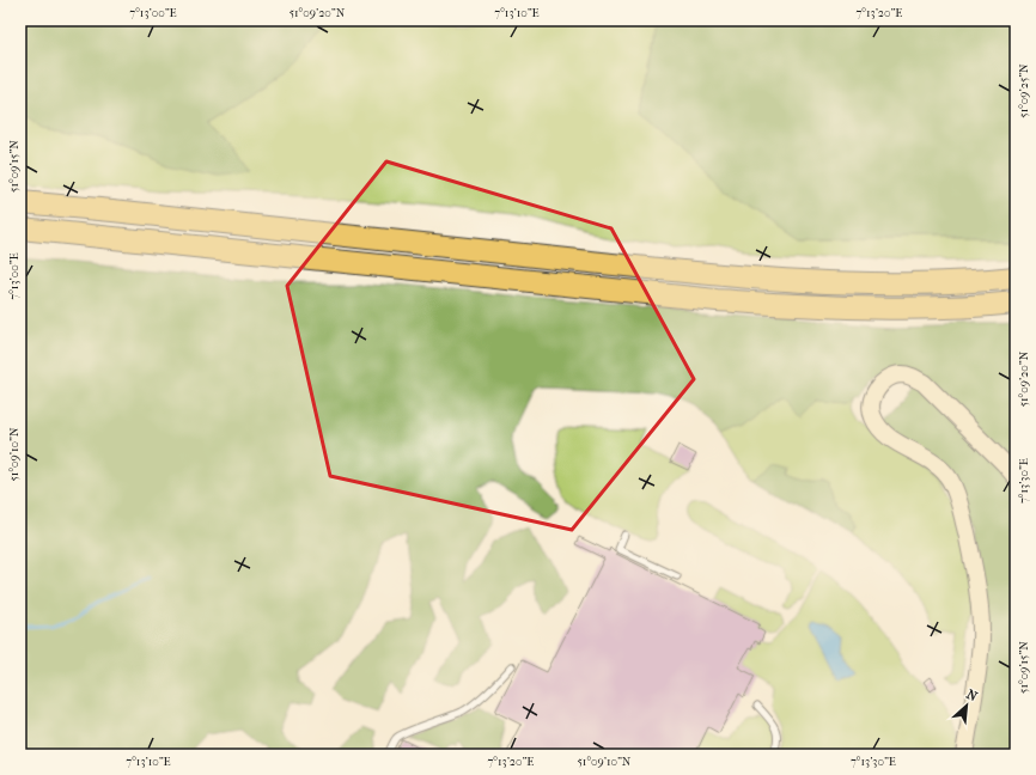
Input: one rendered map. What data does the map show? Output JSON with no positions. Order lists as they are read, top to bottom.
{
  "north": "top right",
  "coordinates": [
    "7°13'00\"E",
    "51°09'20\"N",
    "7°13'10\"E",
    "7°13'20\"E",
    "51°09'25\"N",
    "51°09'15\"N",
    "51°09'10\"N",
    "7°13'30\"E"
  ]
}
